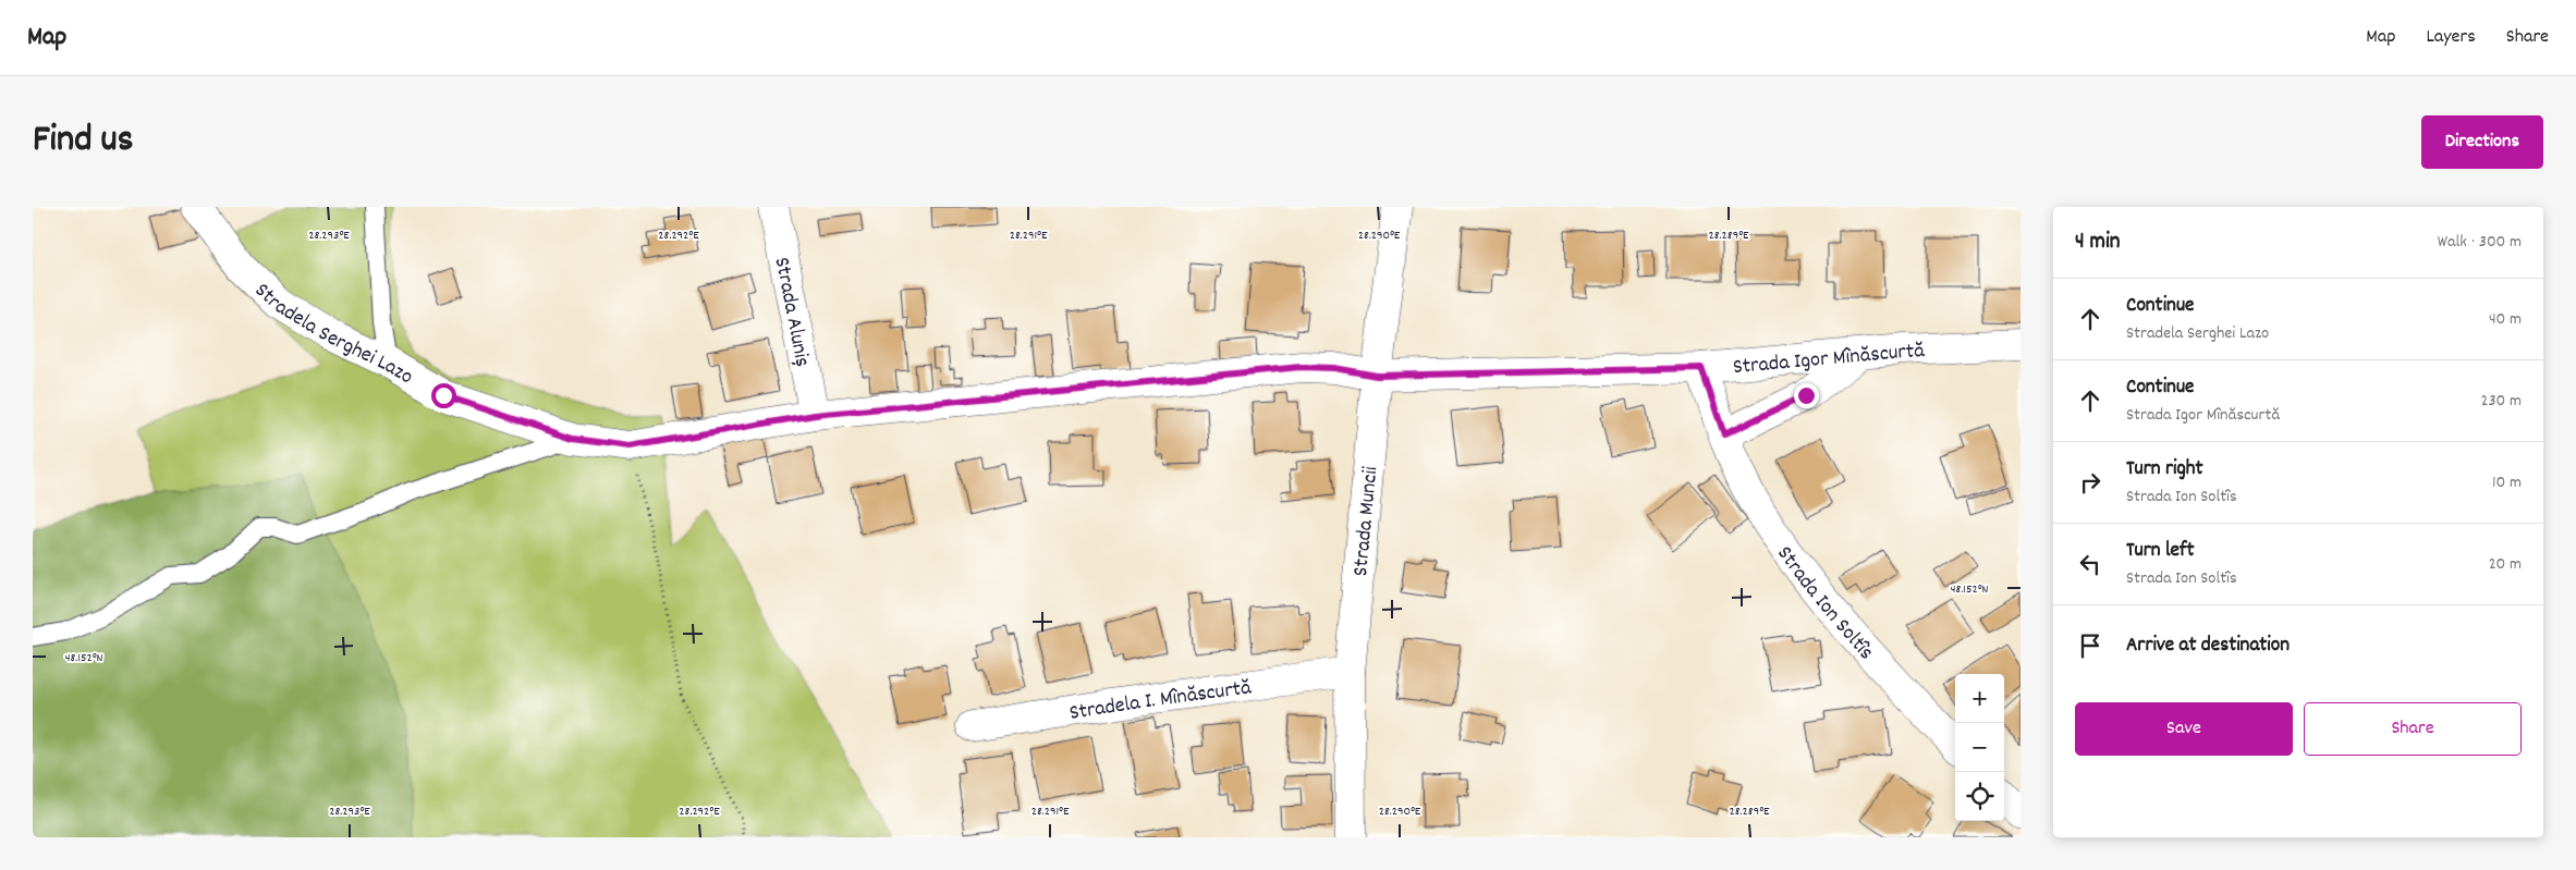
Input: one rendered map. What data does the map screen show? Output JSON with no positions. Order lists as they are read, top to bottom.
{
  "streets": {
    "street": [
      "Strada Aluniș",
      "Stradela Serghei Lazo",
      "Strada Igor Mînăscurtă",
      "Strada Muncii",
      "Strada Ion Soltîs",
      "Stradela I. Mînăscurtă"
    ]
  },
  "crossings": [
    ["Strada Aluniș", "Strada Igor Mînăscurtă"],
    ["Stradela Serghei Lazo", "Strada Igor Mînăscurtă"],
    ["Strada Igor Mînăscurtă", "Strada Muncii"],
    ["Strada Igor Mînăscurtă", "Strada Ion Soltîs"],
    ["Strada Muncii", "Stradela I. Mînăscurtă"]
  ],
  "page": {
    "header": "Map",
    "nav": ["Map", "Layers", "Share"],
    "title": "Find us",
    "buttons": [
      "Directions",
      ["Save", "Share"]
    ],
    "heading": ["4 min", "Walk · 300 m"],
    "list": [
      ["Continue", "Stradela Serghei Lazo", "40 m"],
      ["Continue", "Strada Igor Mînăscurtă", "230 m"],
      ["Turn right", "Strada Ion Soltîs", "10 m"],
      ["Turn left", "Strada Ion Soltîs", "20 m"],
      "Arrive at destination"
    ],
    "map_buttons": ["+", "−"]
  },
  "coordinates": [
    "28.293°E",
    "28.292°E",
    "28.291°E",
    "28.290°E",
    "28.289°E",
    "48.152°N"
  ]
}
